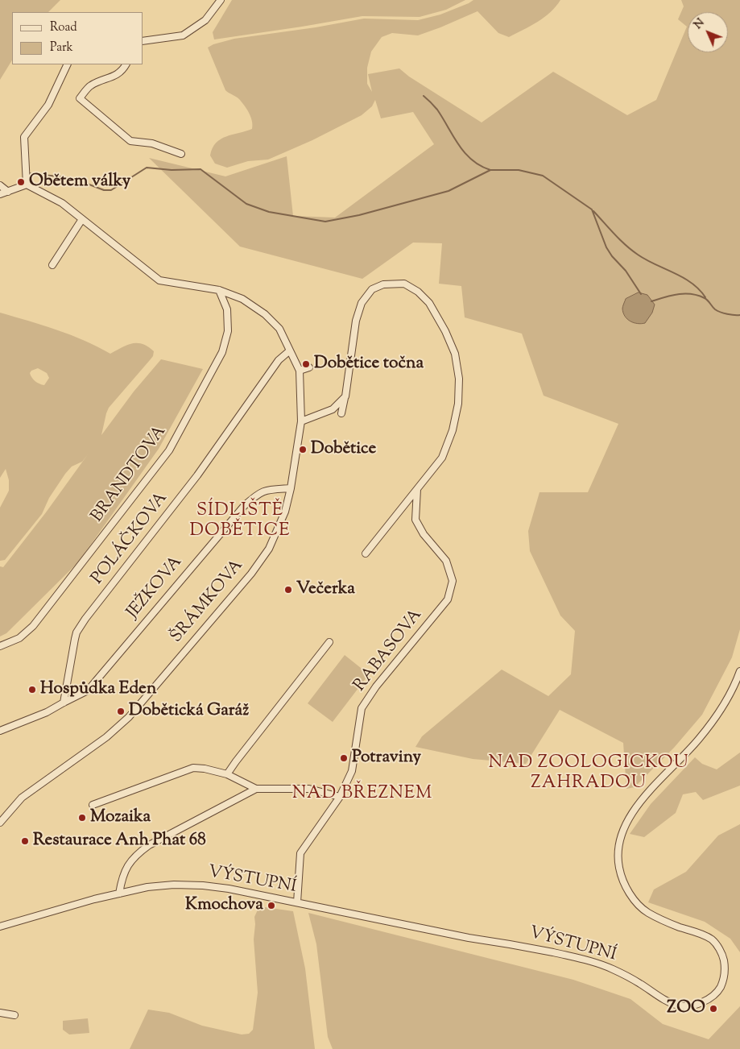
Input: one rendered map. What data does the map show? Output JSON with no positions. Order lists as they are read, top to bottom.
{
  "streets": {
    "street": [
      "BRANDTOVA",
      "POLÁČKOVA",
      "JEŽKOVA",
      "ŠRÁMKOVA",
      "RABASOVA",
      "VÝSTUPNÍ"
    ]
  },
  "crossings": [
    ["BRANDTOVA", "ŠRÁMKOVA"],
    ["POLÁČKOVA", "JEŽKOVA"],
    ["POLÁČKOVA", "ŠRÁMKOVA"],
    ["JEŽKOVA", "ŠRÁMKOVA"],
    ["RABASOVA", "VÝSTUPNÍ"]
  ],
  "districts": ["SÍDLIŠTĚ DOBĚTICE", "NAD ZOOLOGICKOU ZAHRADOU", "NAD BŘEZNEM"],
  "places": [
    "Obětem války",
    "Dobětice točna",
    "Dobětice",
    "Večerka",
    "Hospůdka Eden",
    "Dobětická Garáž",
    "Potraviny",
    "Mozaika",
    "Restaurace Anh Phat 68",
    "Kmochova",
    "ZOO"
  ],
  "legend": ["Road", "Park"],
  "north": "top left"
}
